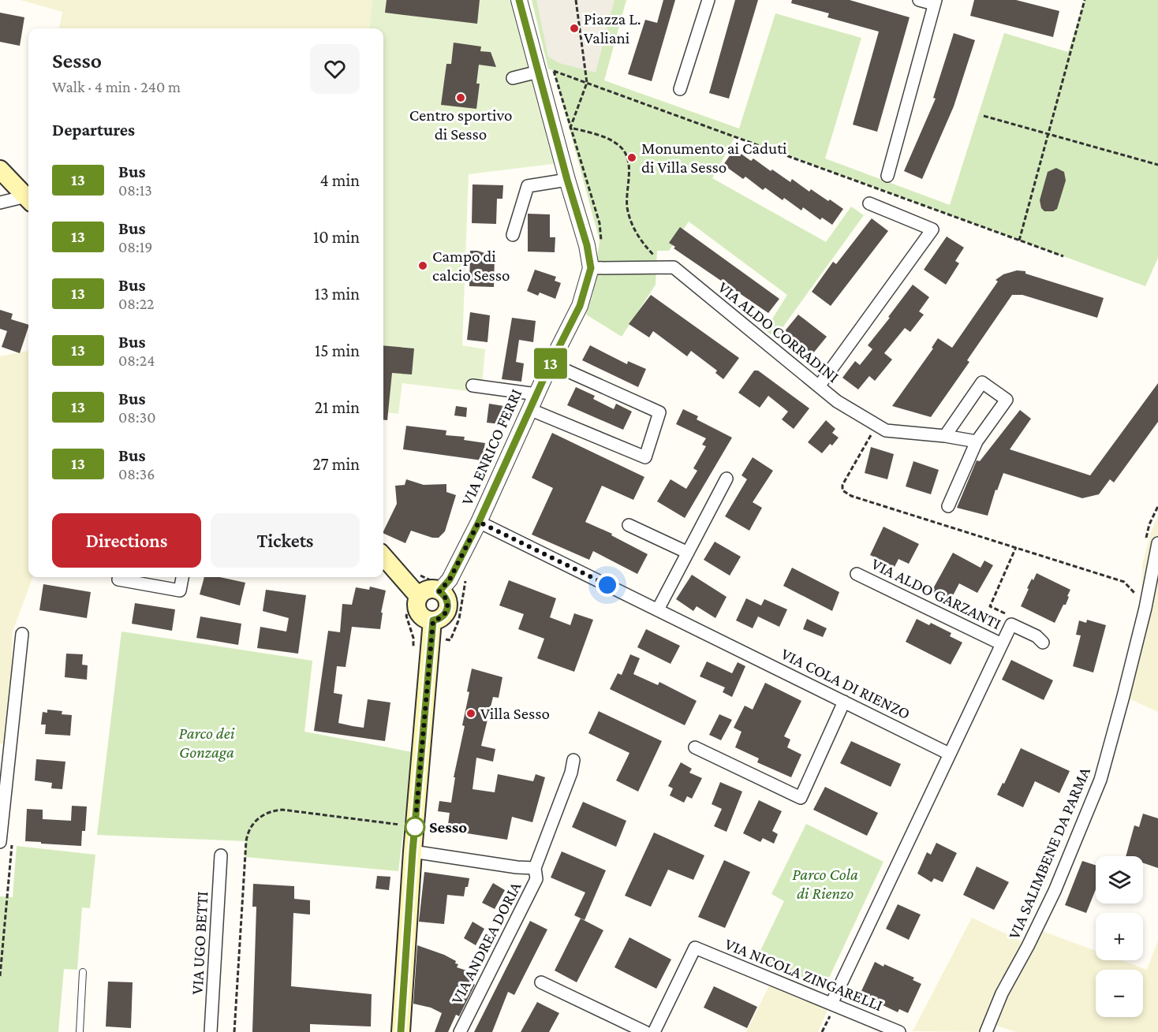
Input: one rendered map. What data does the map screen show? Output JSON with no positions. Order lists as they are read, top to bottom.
{
  "streets": {
    "street": [
      "VIA ALDO CORRADINI",
      "VIA ENRICO FERRI",
      "VIA ALDO GARZANTI",
      "VIA COLA DI RIENZO",
      "VIA SALIMBENE DA PARMA",
      "VIA UGO BETTI",
      "VIA ANDREA DORIA",
      "VIA NICOLA ZINGARELLI"
    ]
  },
  "crossings": [
    ["VIA ALDO CORRADINI", "VIA ENRICO FERRI"],
    ["VIA ENRICO FERRI", "VIA COLA DI RIENZO"],
    ["VIA ALDO GARZANTI", "VIA COLA DI RIENZO"]
  ],
  "parks": ["Parco dei Gonzaga", "Parco Cola di Rienzo"],
  "places": [
    "Piazza L. Valiani",
    "Centro sportivo di Sesso",
    "Monumento ai Caduti di Villa Sesso",
    "Campo di calcio Sesso",
    "Villa Sesso",
    "Sesso"
  ],
  "lines": ["bus line 13"],
  "page": {
    "on_map": "13",
    "heading": [
      ["Sesso", "Walk · 4 min · 240 m"],
      "Departures"
    ],
    "list": [
      {
        "mark": "13",
        "name": "Bus",
        "note": "08:13",
        "value": "4 min"
      },
      {
        "mark": "13",
        "name": "Bus",
        "note": "08:19",
        "value": "10 min"
      },
      {
        "mark": "13",
        "name": "Bus",
        "note": "08:22",
        "value": "13 min"
      },
      {
        "mark": "13",
        "name": "Bus",
        "note": "08:24",
        "value": "15 min"
      },
      {
        "mark": "13",
        "name": "Bus",
        "note": "08:30",
        "value": "21 min"
      },
      {
        "mark": "13",
        "name": "Bus",
        "note": "08:36",
        "value": "27 min"
      }
    ],
    "buttons": ["Directions", "Tickets"],
    "map_buttons": ["+", "−"]
  }
}
